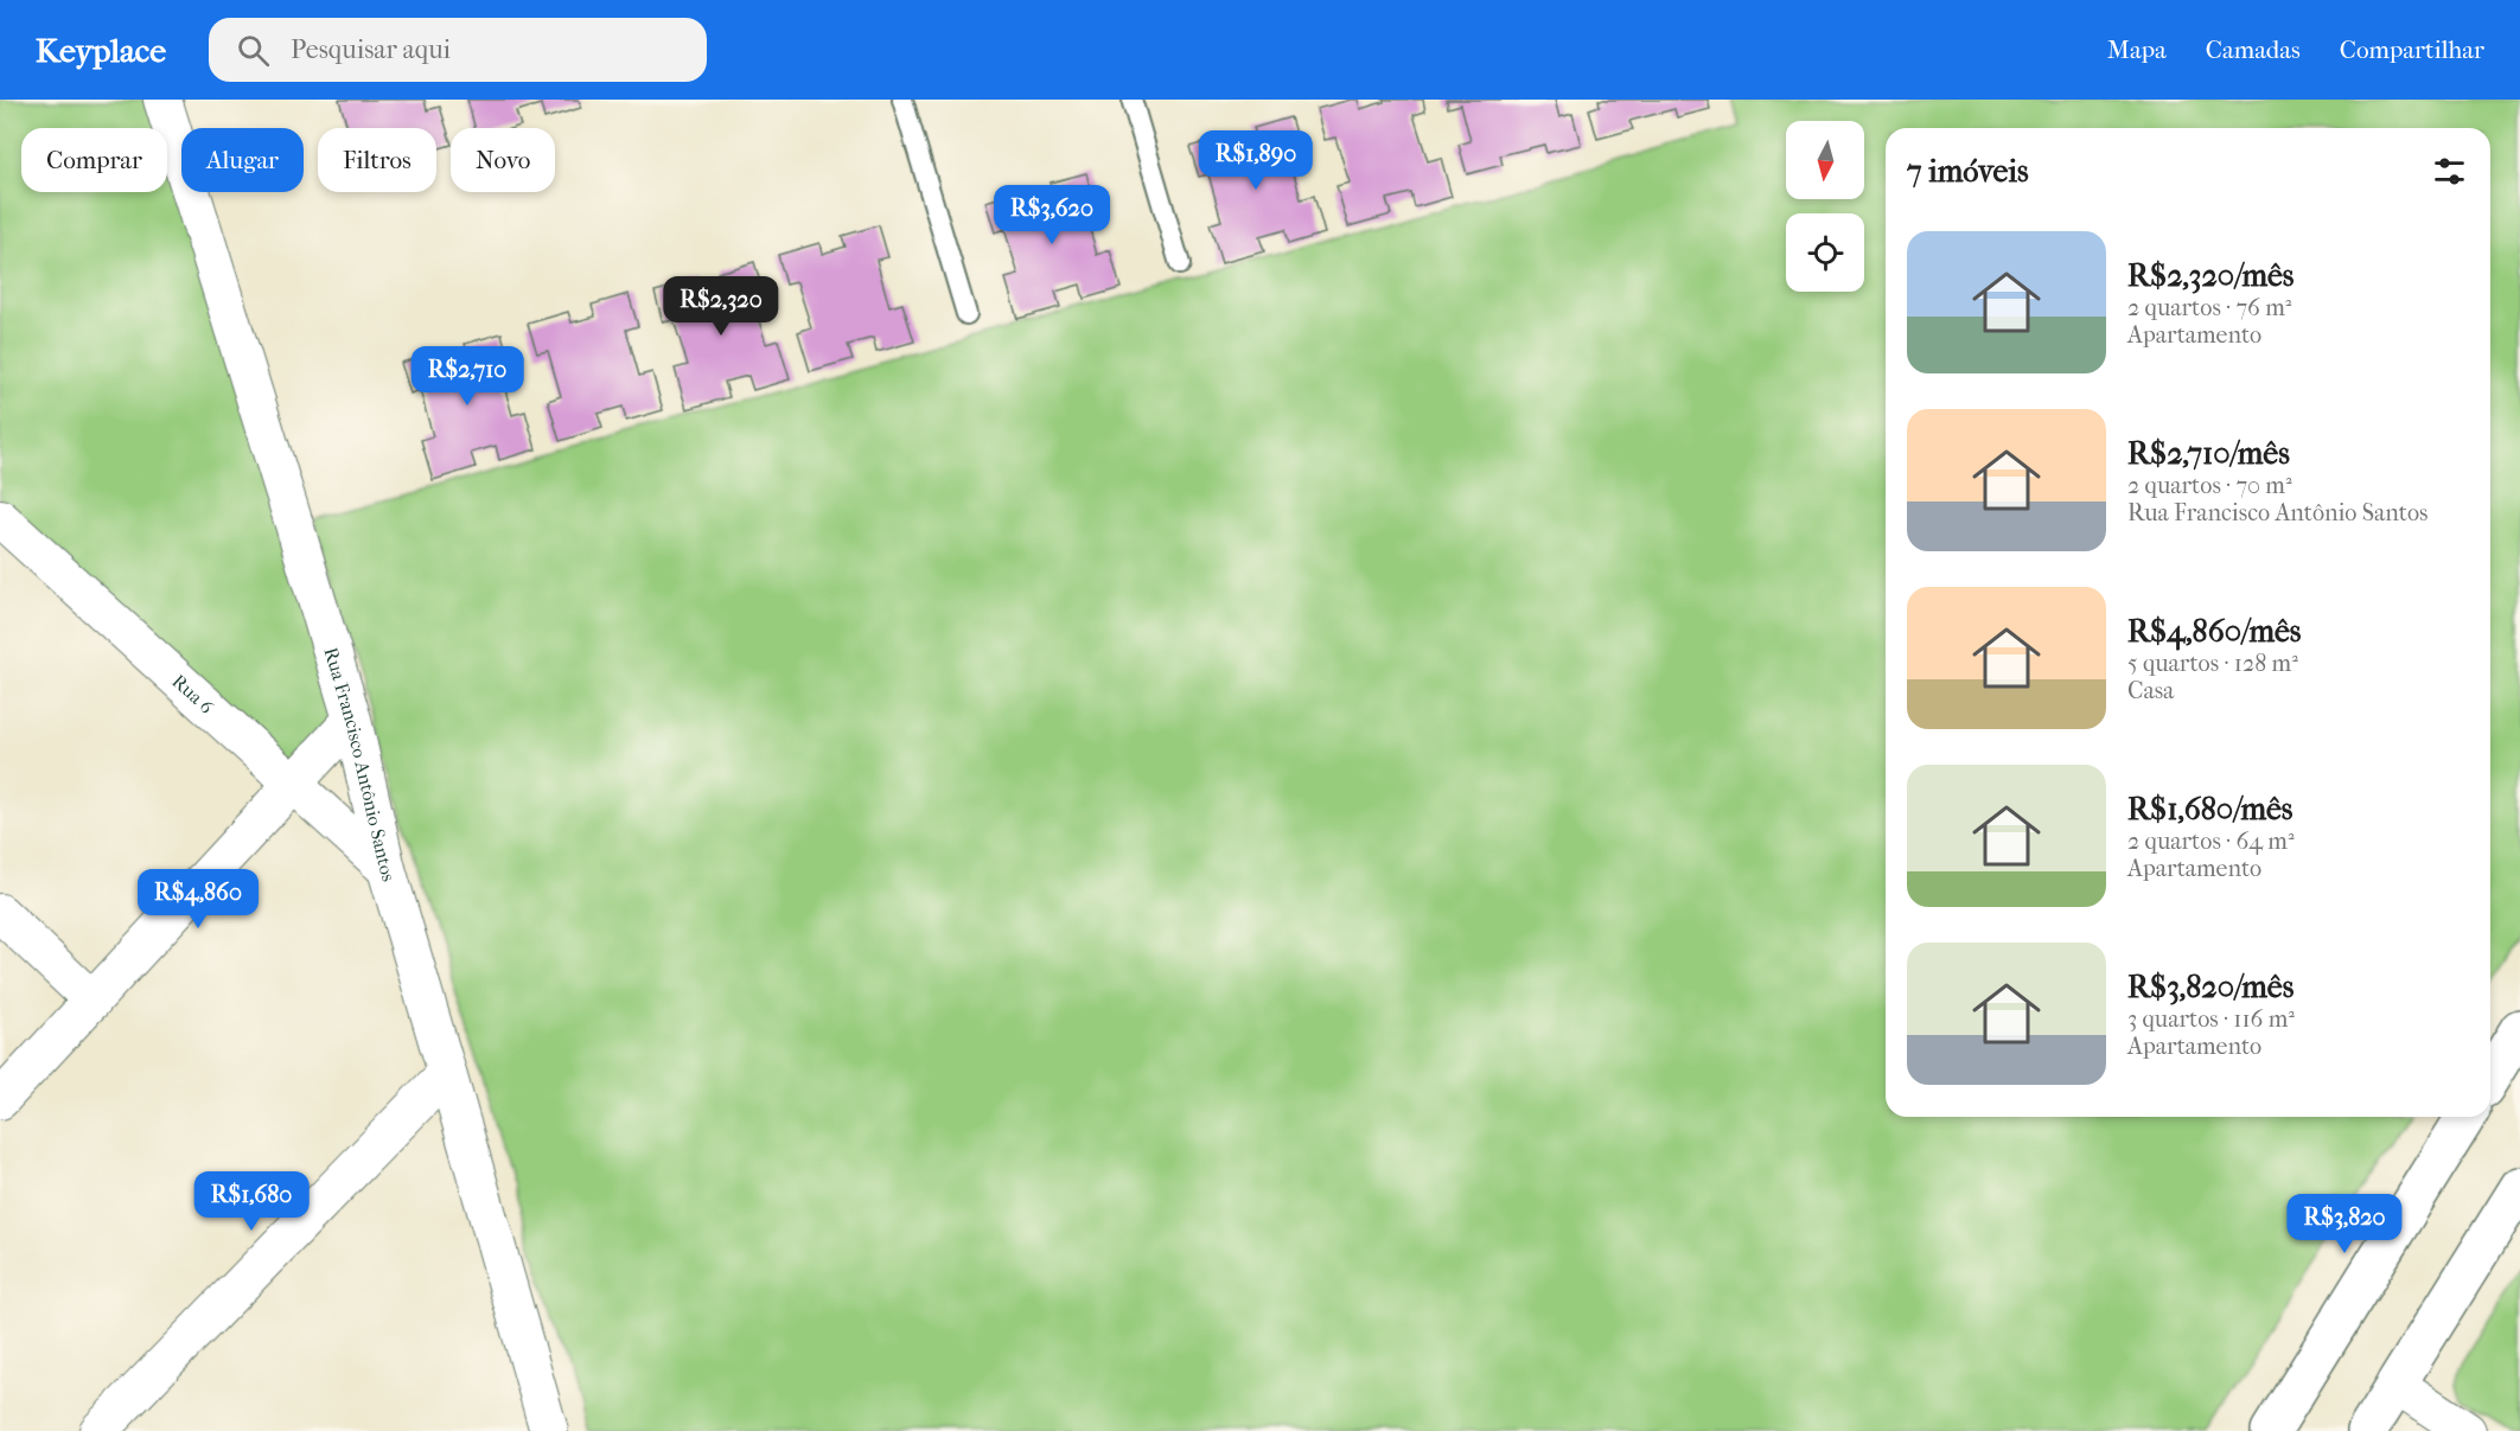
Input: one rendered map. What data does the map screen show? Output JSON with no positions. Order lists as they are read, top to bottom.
{
  "streets": {
    "street": ["Rua 6", "Rua Francisco Antônio Santos"]
  },
  "crossings": [
    ["Rua 6", "Rua Francisco Antônio Santos"]
  ],
  "north": "bottom",
  "page": {
    "header": "Keyplace",
    "search": "Pesquisar aqui",
    "nav": ["Mapa", "Camadas", "Compartilhar"],
    "chip": [
      "Comprar",
      "Alugar",
      "Filtros",
      "Novo"
    ],
    "heading": "7 imóveis",
    "price": [
      "R$1,890",
      "R$3,620",
      "R$2,320",
      "R$2,710",
      "R$4,860",
      "R$1,680",
      "R$3,820"
    ],
    "list": [
      {
        "name": "R$2,320/mês",
        "note": "2 quartos · 76 m² · Apartamento"
      },
      {
        "name": "R$2,710/mês",
        "note": "2 quartos · 70 m² · Rua Francisco Antônio Santos"
      },
      {
        "name": "R$4,860/mês",
        "note": "5 quartos · 128 m² · Casa"
      },
      {
        "name": "R$1,680/mês",
        "note": "2 quartos · 64 m² · Apartamento"
      },
      {
        "name": "R$3,820/mês",
        "note": "3 quartos · 116 m² · Apartamento"
      }
    ]
  }
}
